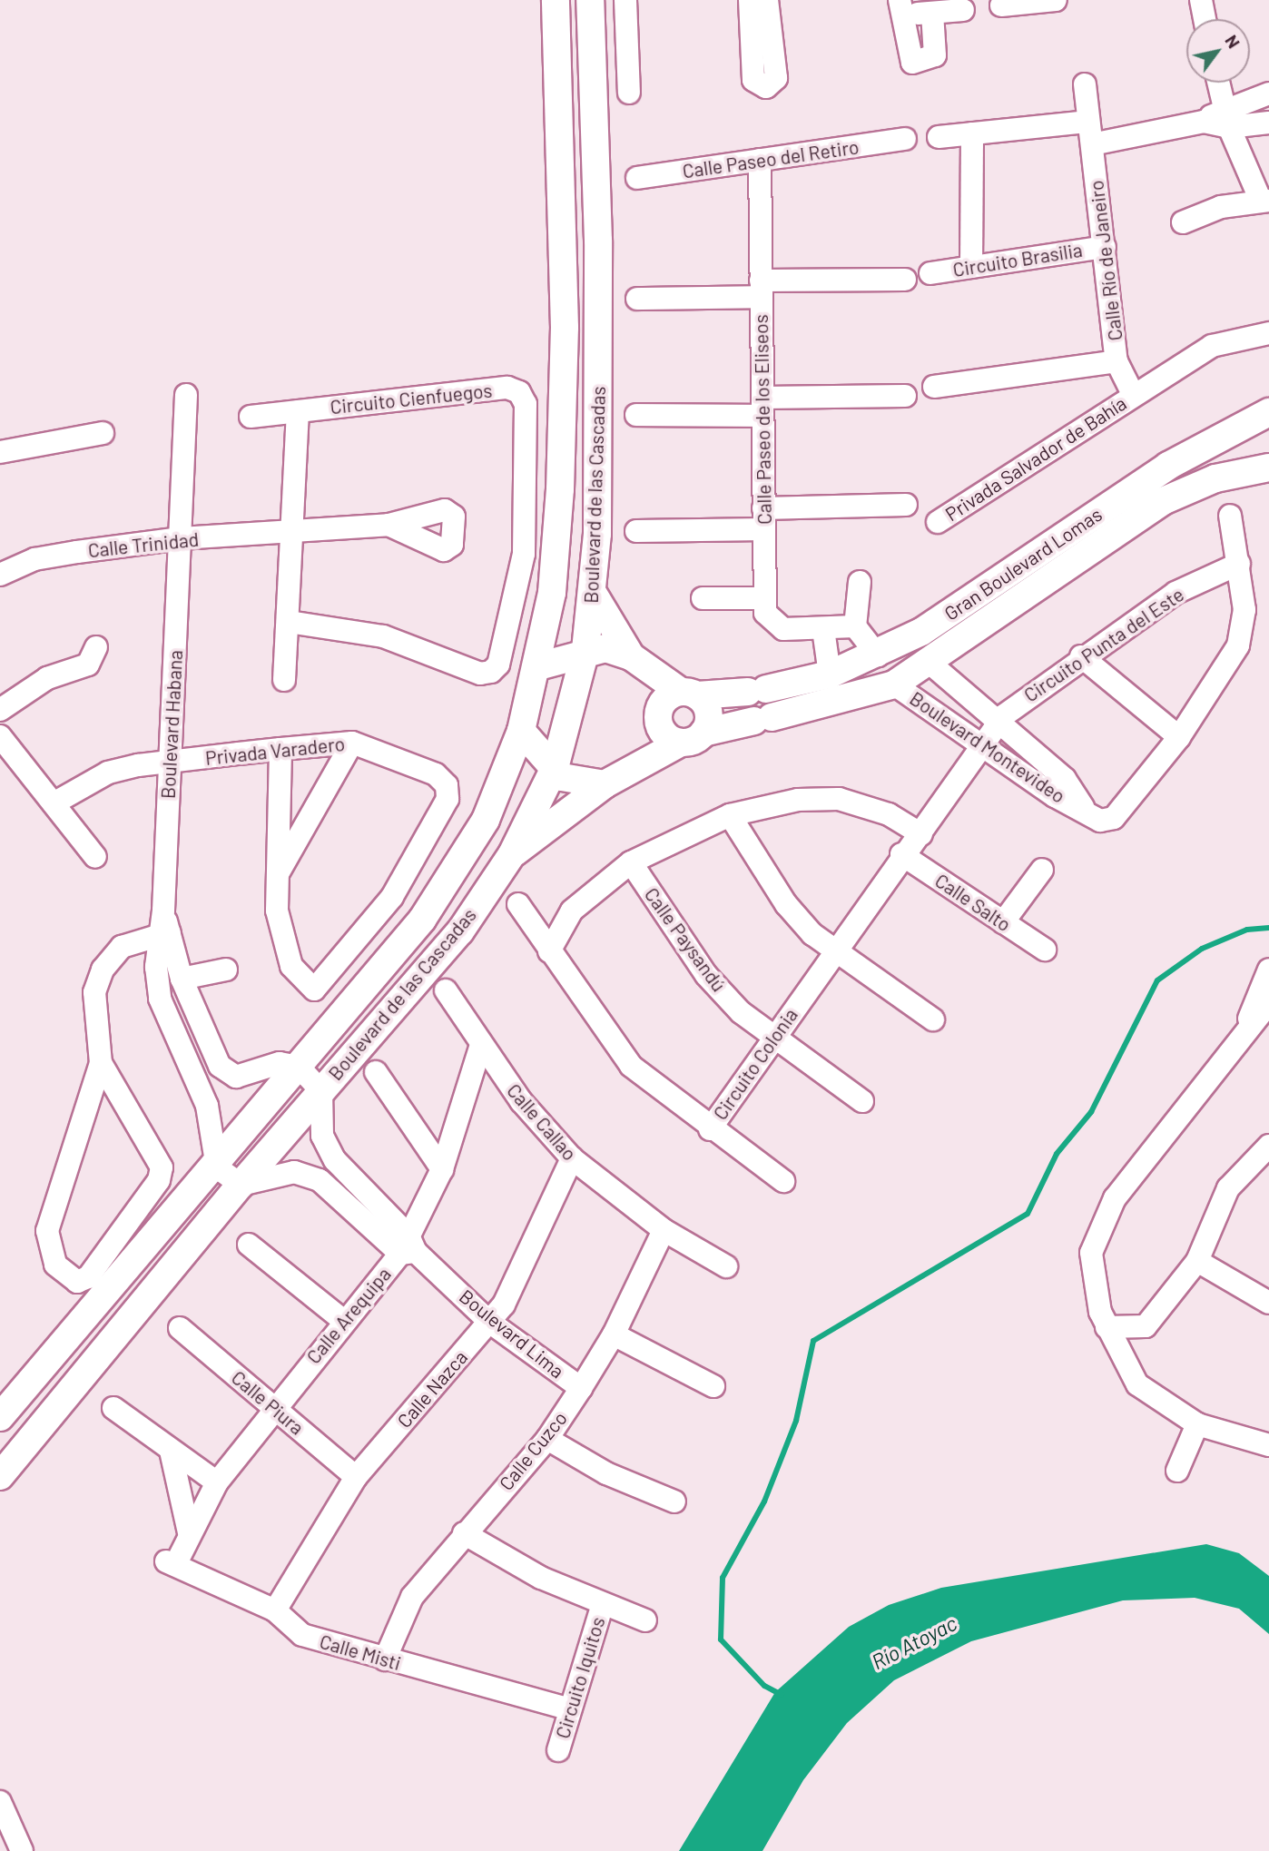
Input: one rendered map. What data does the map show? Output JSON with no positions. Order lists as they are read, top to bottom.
{
  "streets": {
    "main road": ["Boulevard de las Cascadas", "Gran Boulevard Lomas"],
    "street": [
      "Calle Paseo del Retiro",
      "Circuito Brasilia",
      "Calle Río de Janeiro",
      "Circuito Cienfuegos",
      "Calle Paseo de los Eliseos",
      "Privada Salvador de Bahía",
      "Calle Trinidad",
      "Circuito Punta del Este",
      "Boulevard Habana",
      "Boulevard Montevideo",
      "Privada Varadero",
      "Calle Salto",
      "Calle Paysandú",
      "Circuito Colonia",
      "Calle Callao",
      "Calle Arequipa",
      "Boulevard Lima",
      "Calle Nazca",
      "Calle Piura",
      "Calle Cuzco",
      "Calle Misti",
      "Circuito Iquitos"
    ]
  },
  "crossings": [
    ["Calle Paseo del Retiro", "Calle Paseo de los Eliseos"],
    ["Circuito Brasilia", "Calle Río de Janeiro"],
    ["Calle Río de Janeiro", "Privada Salvador de Bahía"],
    ["Boulevard de las Cascadas", "Gran Boulevard Lomas"],
    ["Boulevard de las Cascadas", "Boulevard Habana"],
    ["Boulevard de las Cascadas", "Boulevard Lima"],
    ["Calle Trinidad", "Boulevard Habana"],
    ["Gran Boulevard Lomas", "Boulevard Montevideo"],
    ["Circuito Punta del Este", "Boulevard Montevideo"],
    ["Circuito Punta del Este", "Circuito Colonia"],
    ["Boulevard Habana", "Privada Varadero"],
    ["Boulevard Montevideo", "Circuito Colonia"],
    ["Calle Salto", "Circuito Colonia"],
    ["Calle Paysandú", "Circuito Colonia"],
    ["Calle Callao", "Calle Arequipa"],
    ["Calle Callao", "Calle Nazca"],
    ["Calle Callao", "Calle Cuzco"],
    ["Calle Arequipa", "Boulevard Lima"],
    ["Calle Arequipa", "Calle Piura"],
    ["Calle Arequipa", "Calle Misti"],
    ["Boulevard Lima", "Calle Nazca"],
    ["Boulevard Lima", "Calle Cuzco"],
    ["Calle Nazca", "Calle Piura"],
    ["Calle Nazca", "Calle Misti"],
    ["Calle Cuzco", "Calle Misti"],
    ["Calle Cuzco", "Circuito Iquitos"],
    ["Calle Misti", "Circuito Iquitos"]
  ],
  "water": ["Río Atoyac"],
  "north": "top right"
}
